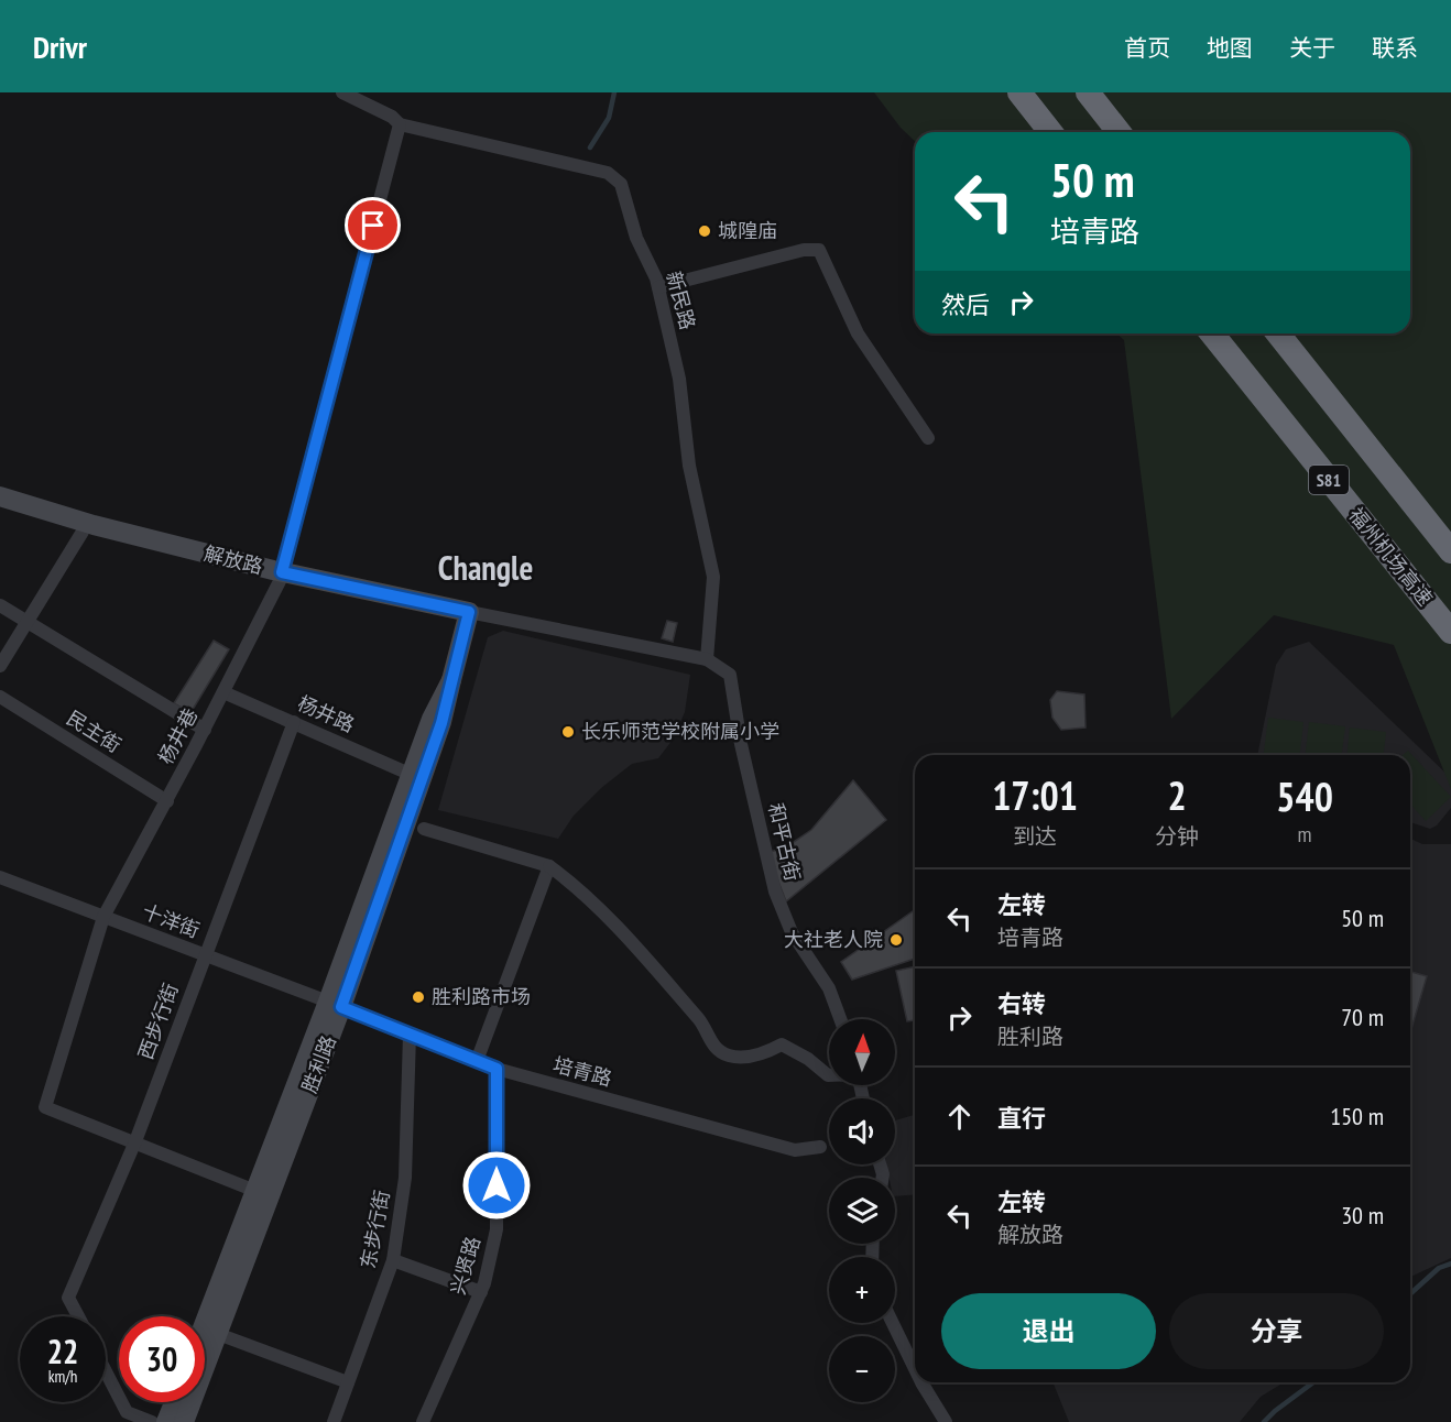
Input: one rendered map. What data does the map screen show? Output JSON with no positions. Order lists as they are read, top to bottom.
{
  "streets": {
    "highway": ["S81", "福州机场高速"],
    "main road": ["解放路", "胜利路"],
    "street": [
      "新民路",
      "杨井路",
      "民主街",
      "杨井巷",
      "和平古街",
      "十洋街",
      "西步行街",
      "培青路",
      "东步行街",
      "兴贤路"
    ]
  },
  "crossings": [
    ["新民路", "杨井巷"],
    ["新民路", "和平古街"],
    ["解放路", "杨井巷"],
    ["杨井路", "杨井巷"],
    ["杨井路", "西步行街"],
    ["杨井路", "胜利路"],
    ["民主街", "杨井巷"],
    ["杨井巷", "十洋街"],
    ["杨井巷", "西步行街"],
    ["十洋街", "西步行街"],
    ["十洋街", "胜利路"],
    ["十洋街", "培青路"],
    ["胜利路", "培青路"],
    ["培青路", "东步行街"],
    ["培青路", "兴贤路"]
  ],
  "districts": ["Changle"],
  "places": [
    "城隍庙",
    "长乐师范学校附属小学",
    "大社老人院",
    "胜利路市场"
  ],
  "north": "top",
  "page": {
    "header": "Drivr",
    "nav": [
      "首页",
      "地图",
      "关于",
      "联系"
    ],
    "turn": ["50 m", "培青路"],
    "then": "然后",
    "eta": [
      "17:01",
      "到达",
      "2",
      "分钟",
      "540",
      "m"
    ],
    "list": [
      {
        "name": "左转",
        "note": "培青路",
        "value": "50 m"
      },
      {
        "name": "右转",
        "note": "胜利路",
        "value": "70 m"
      },
      {
        "name": "直行",
        "value": "150 m"
      },
      {
        "name": "左转",
        "note": "解放路",
        "value": "30 m"
      }
    ],
    "map_buttons": ["+", "−"],
    "buttons": ["退出", "分享"],
    "speed": "22 km/h",
    "limit": "30"
  }
}
